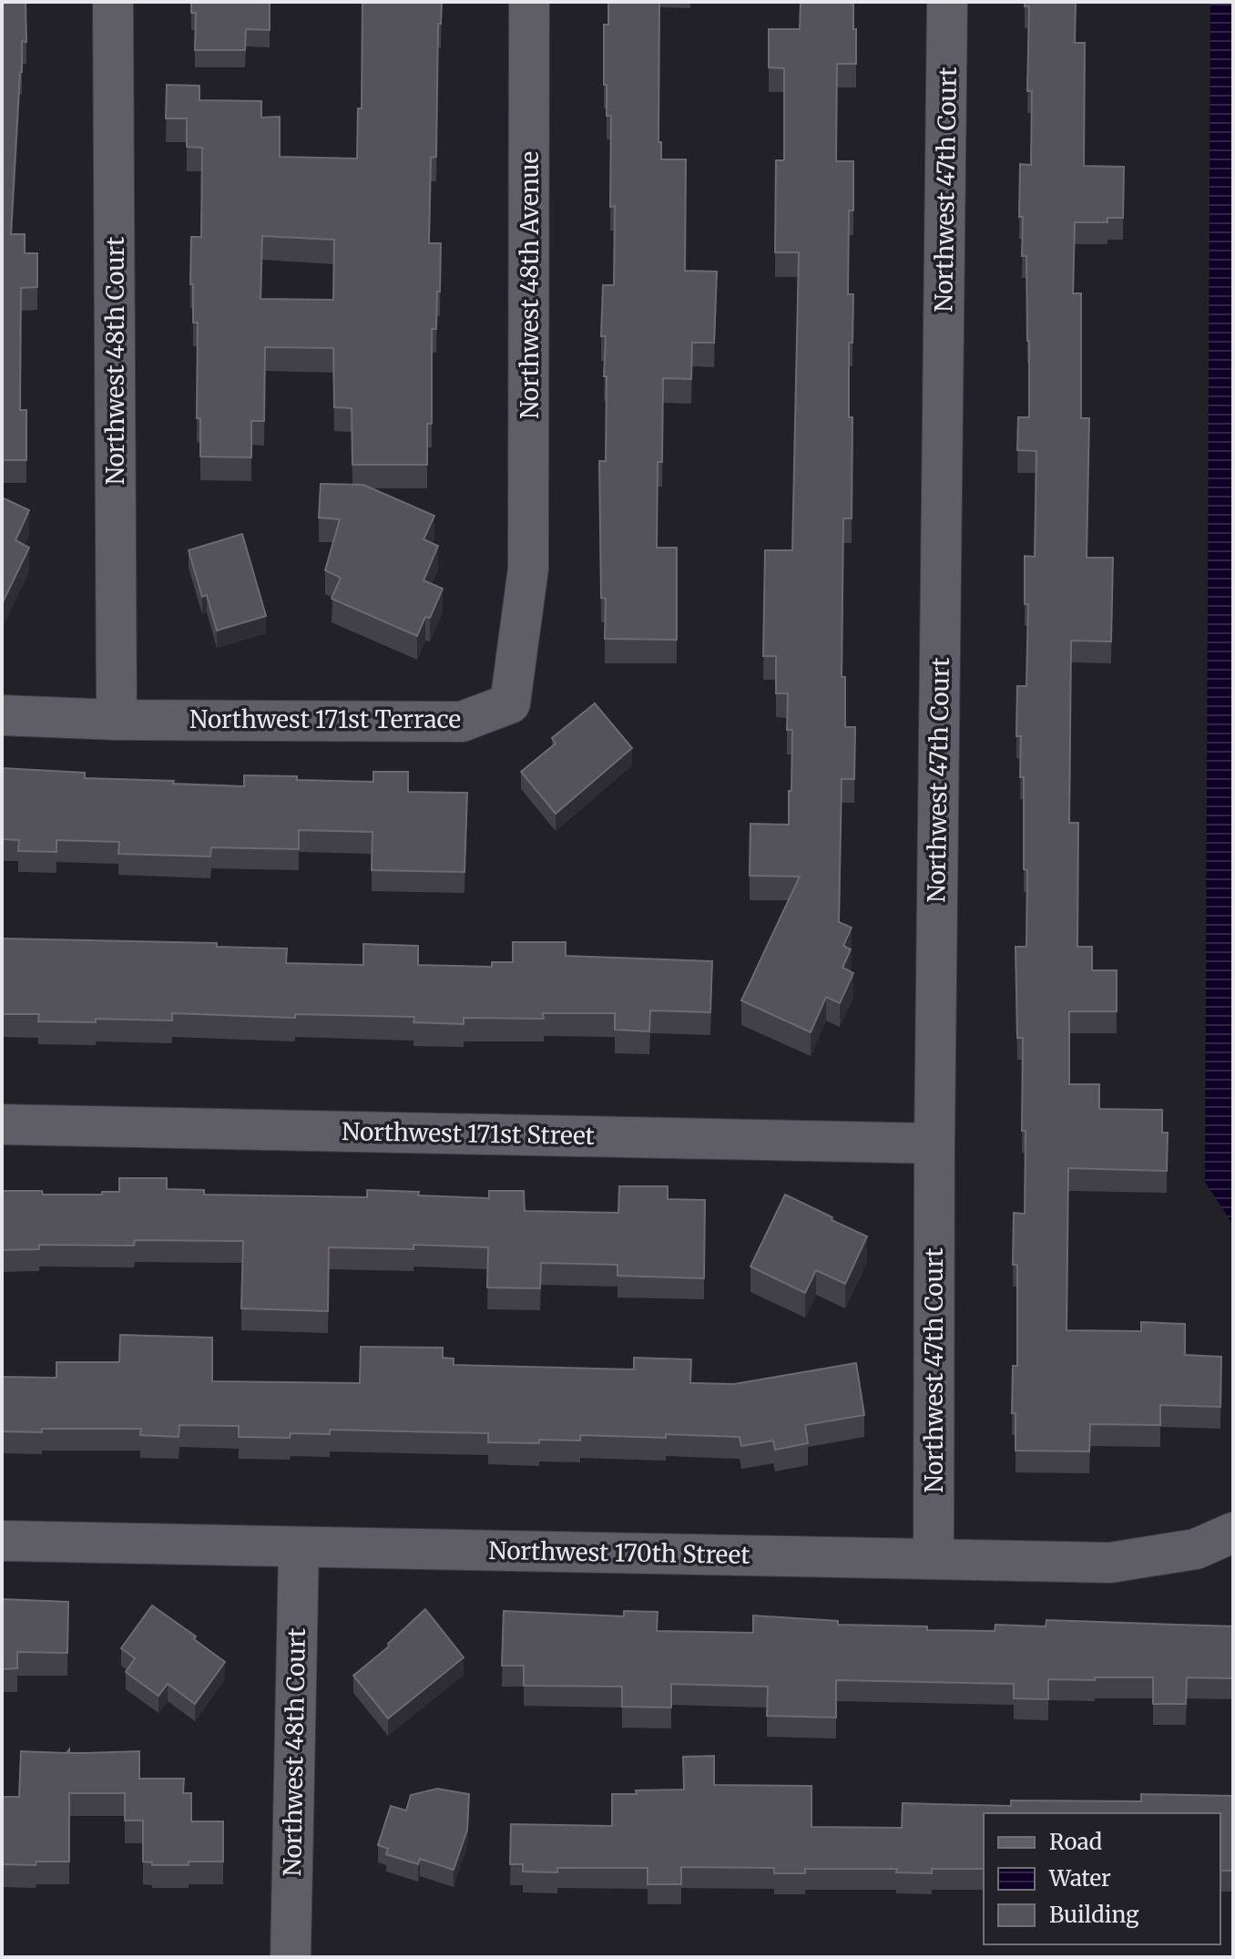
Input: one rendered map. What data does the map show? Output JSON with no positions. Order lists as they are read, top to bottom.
{
  "streets": {
    "street": [
      "Northwest 47th Court",
      "Northwest 48th Avenue",
      "Northwest 48th Court",
      "Northwest 171st Terrace",
      "Northwest 171st Street",
      "Northwest 170th Street"
    ]
  },
  "crossings": [
    ["Northwest 47th Court", "Northwest 171st Street"],
    ["Northwest 47th Court", "Northwest 170th Street"],
    ["Northwest 48th Avenue", "Northwest 171st Terrace"],
    ["Northwest 48th Court", "Northwest 171st Terrace"],
    ["Northwest 48th Court", "Northwest 170th Street"]
  ],
  "legend": ["Road", "Water", "Building"]
}
